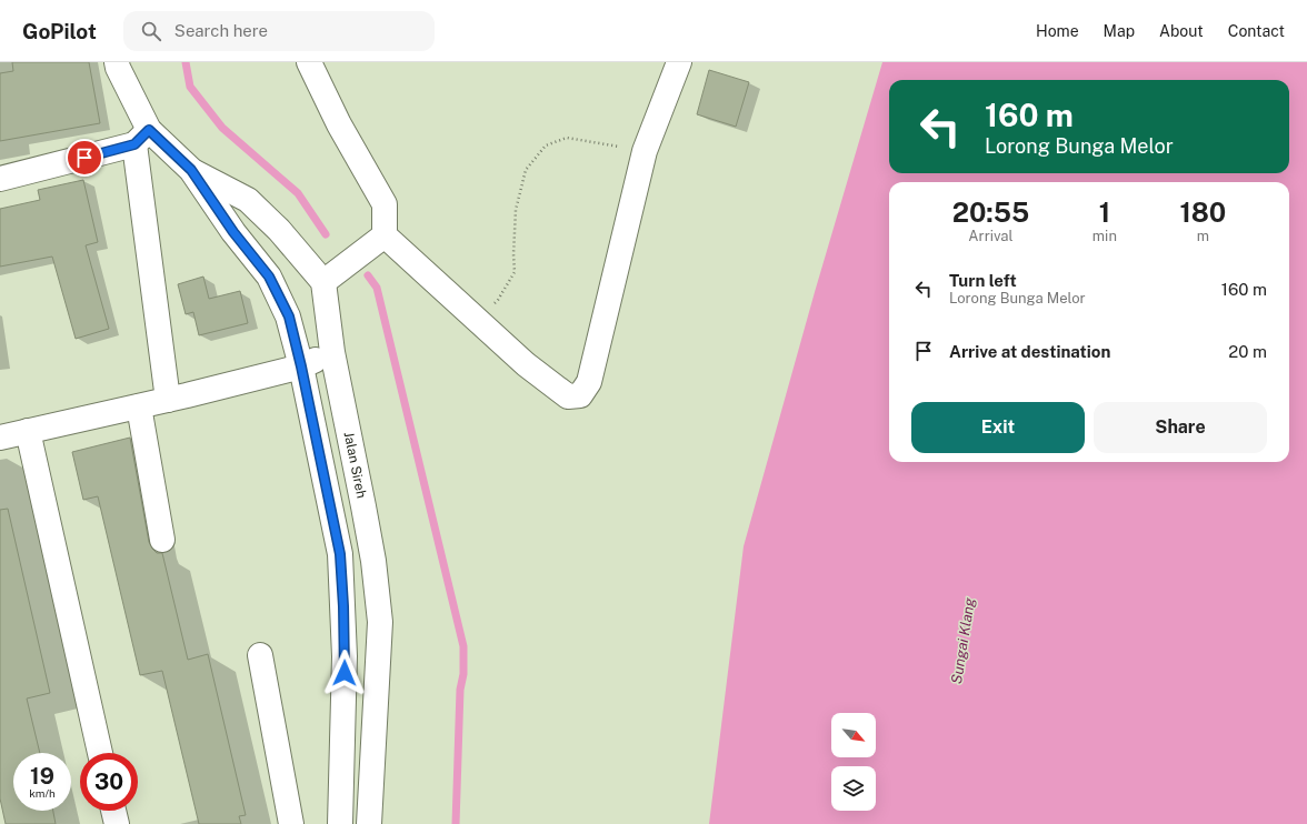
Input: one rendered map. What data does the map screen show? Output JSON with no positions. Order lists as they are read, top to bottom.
{
  "streets": {
    "street": ["Jalan Sireh"]
  },
  "water": ["Sungai Klang"],
  "north": "bottom right",
  "page": {
    "header": "GoPilot",
    "search": "Search here",
    "nav": [
      "Home",
      "Map",
      "About",
      "Contact"
    ],
    "turn": ["160 m", "Lorong Bunga Melor"],
    "eta": [
      "20:55",
      "Arrival",
      "1",
      "min",
      "180",
      "m"
    ],
    "list": [
      {
        "name": "Turn left",
        "note": "Lorong Bunga Melor",
        "value": "160 m"
      },
      {
        "name": "Arrive at destination",
        "value": "20 m"
      }
    ],
    "buttons": ["Exit", "Share"],
    "speed": "19 km/h",
    "limit": "30"
  }
}
